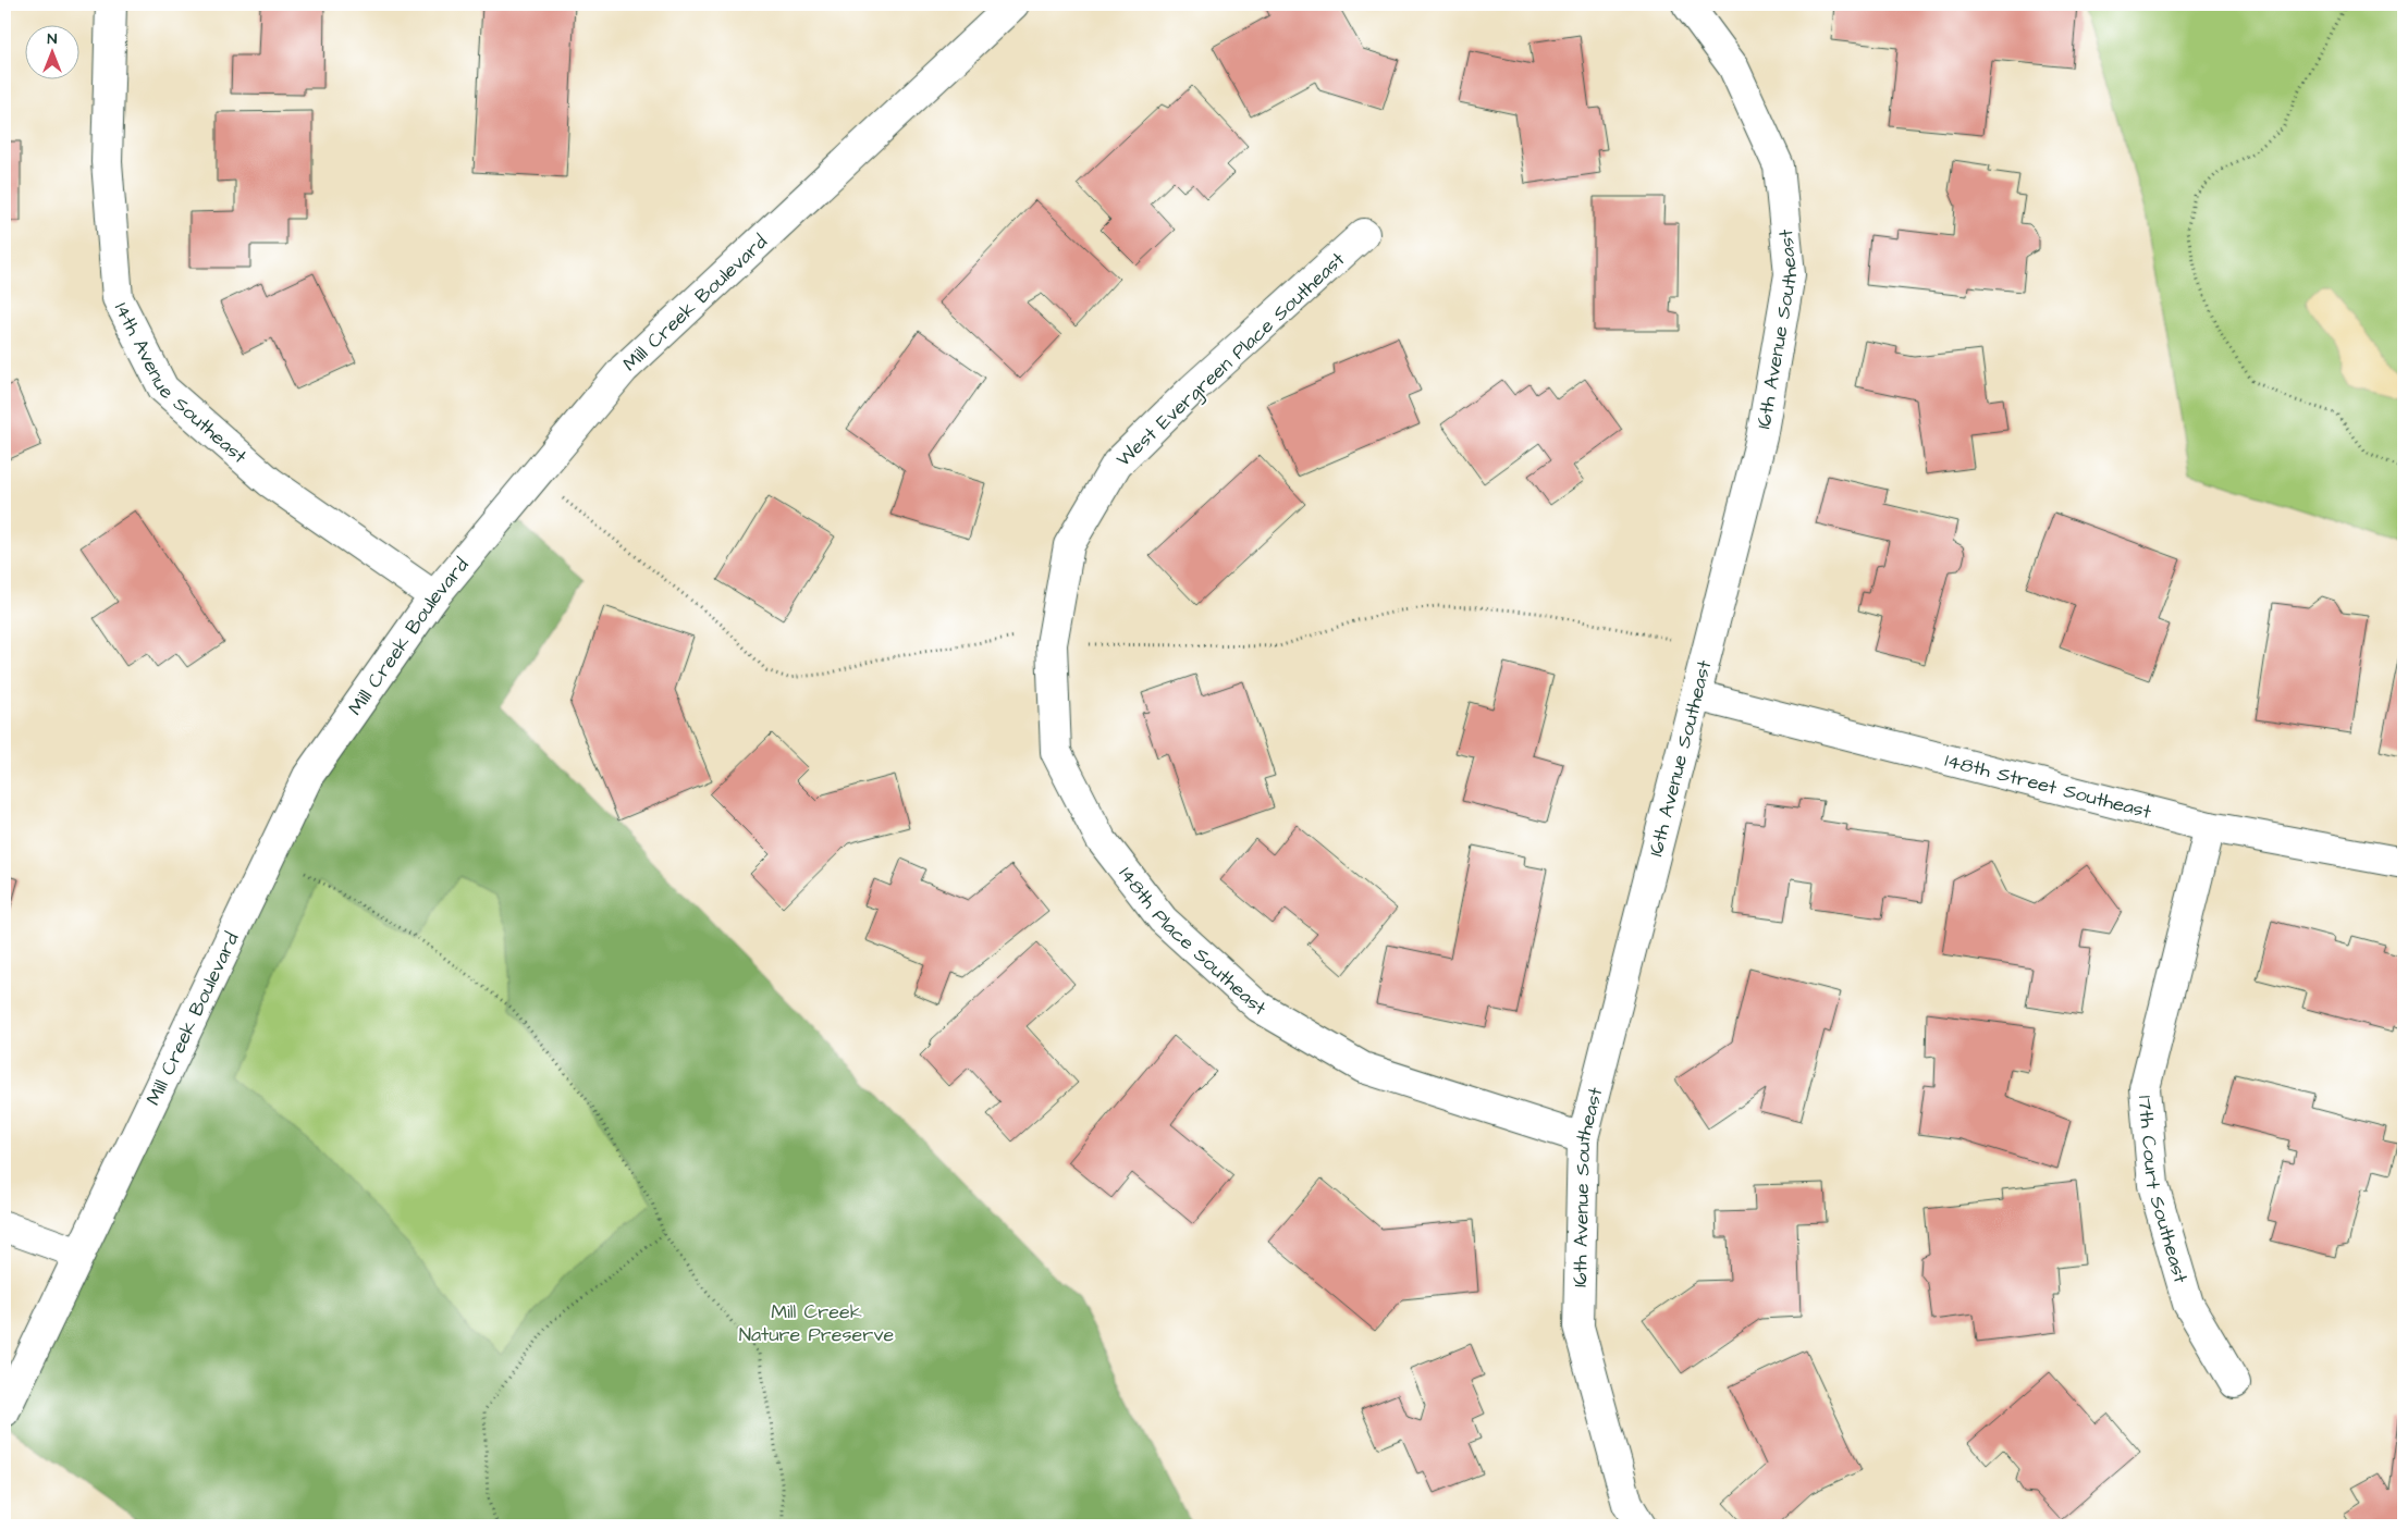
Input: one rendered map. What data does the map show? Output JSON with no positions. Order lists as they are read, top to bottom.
{
  "streets": {
    "street": [
      "Mill Creek Boulevard",
      "16th Avenue Southeast",
      "West Evergreen Place Southeast",
      "14th Avenue Southeast",
      "148th Street Southeast",
      "148th Place Southeast",
      "17th Court Southeast"
    ]
  },
  "crossings": [
    ["Mill Creek Boulevard", "14th Avenue Southeast"],
    ["16th Avenue Southeast", "148th Street Southeast"],
    ["16th Avenue Southeast", "148th Place Southeast"],
    ["West Evergreen Place Southeast", "148th Place Southeast"],
    ["148th Street Southeast", "17th Court Southeast"]
  ],
  "parks": ["Mill Creek Nature Preserve"],
  "north": "top"
}
